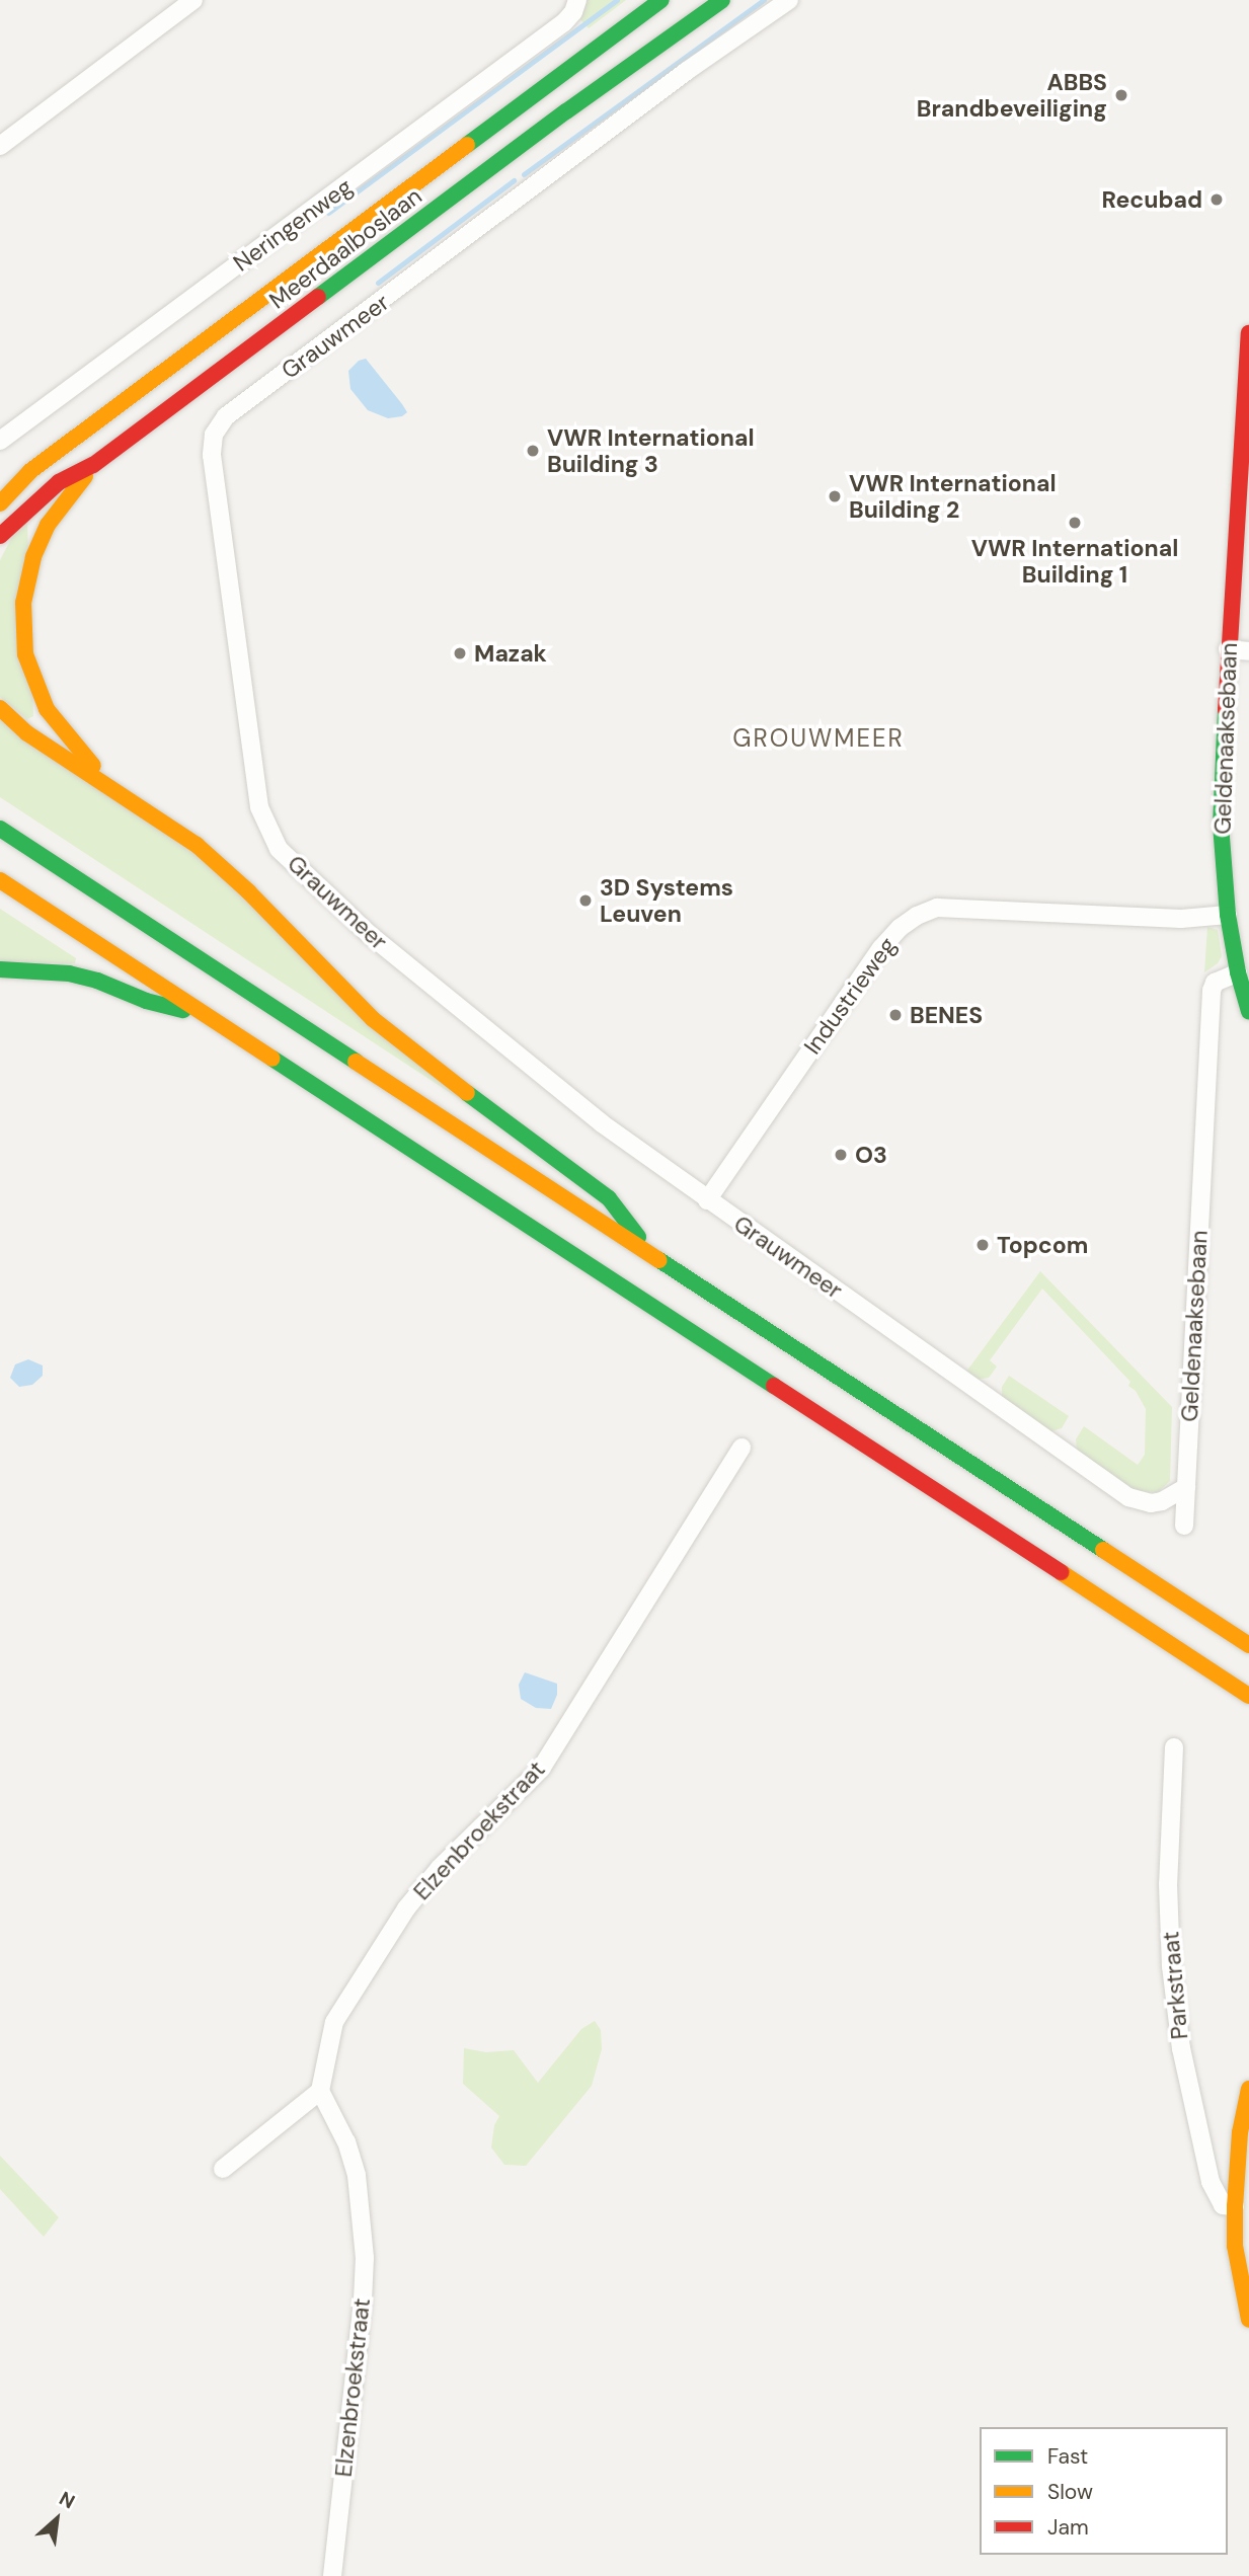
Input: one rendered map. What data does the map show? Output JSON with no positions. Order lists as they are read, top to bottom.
{
  "streets": {
    "main road": ["Meerdaalboslaan", "Geldenaaksebaan"],
    "street": [
      "Neringenweg",
      "Grauwmeer",
      "Industrieweg",
      "Elzenbroekstraat",
      "Parkstraat"
    ]
  },
  "crossings": [
    ["Grauwmeer", "Geldenaaksebaan"],
    ["Grauwmeer", "Industrieweg"],
    ["Geldenaaksebaan", "Industrieweg"]
  ],
  "districts": ["GROUWMEER"],
  "places": [
    "ABBS Brandbeveiliging",
    "Recubad",
    "VWR International Building 3",
    "VWR International Building 2",
    "VWR International Building 1",
    "Mazak",
    "3D Systems Leuven",
    "BENES",
    "O3",
    "Topcom"
  ],
  "legend": ["Fast", "Slow", "Jam"],
  "north": "top right"
}
